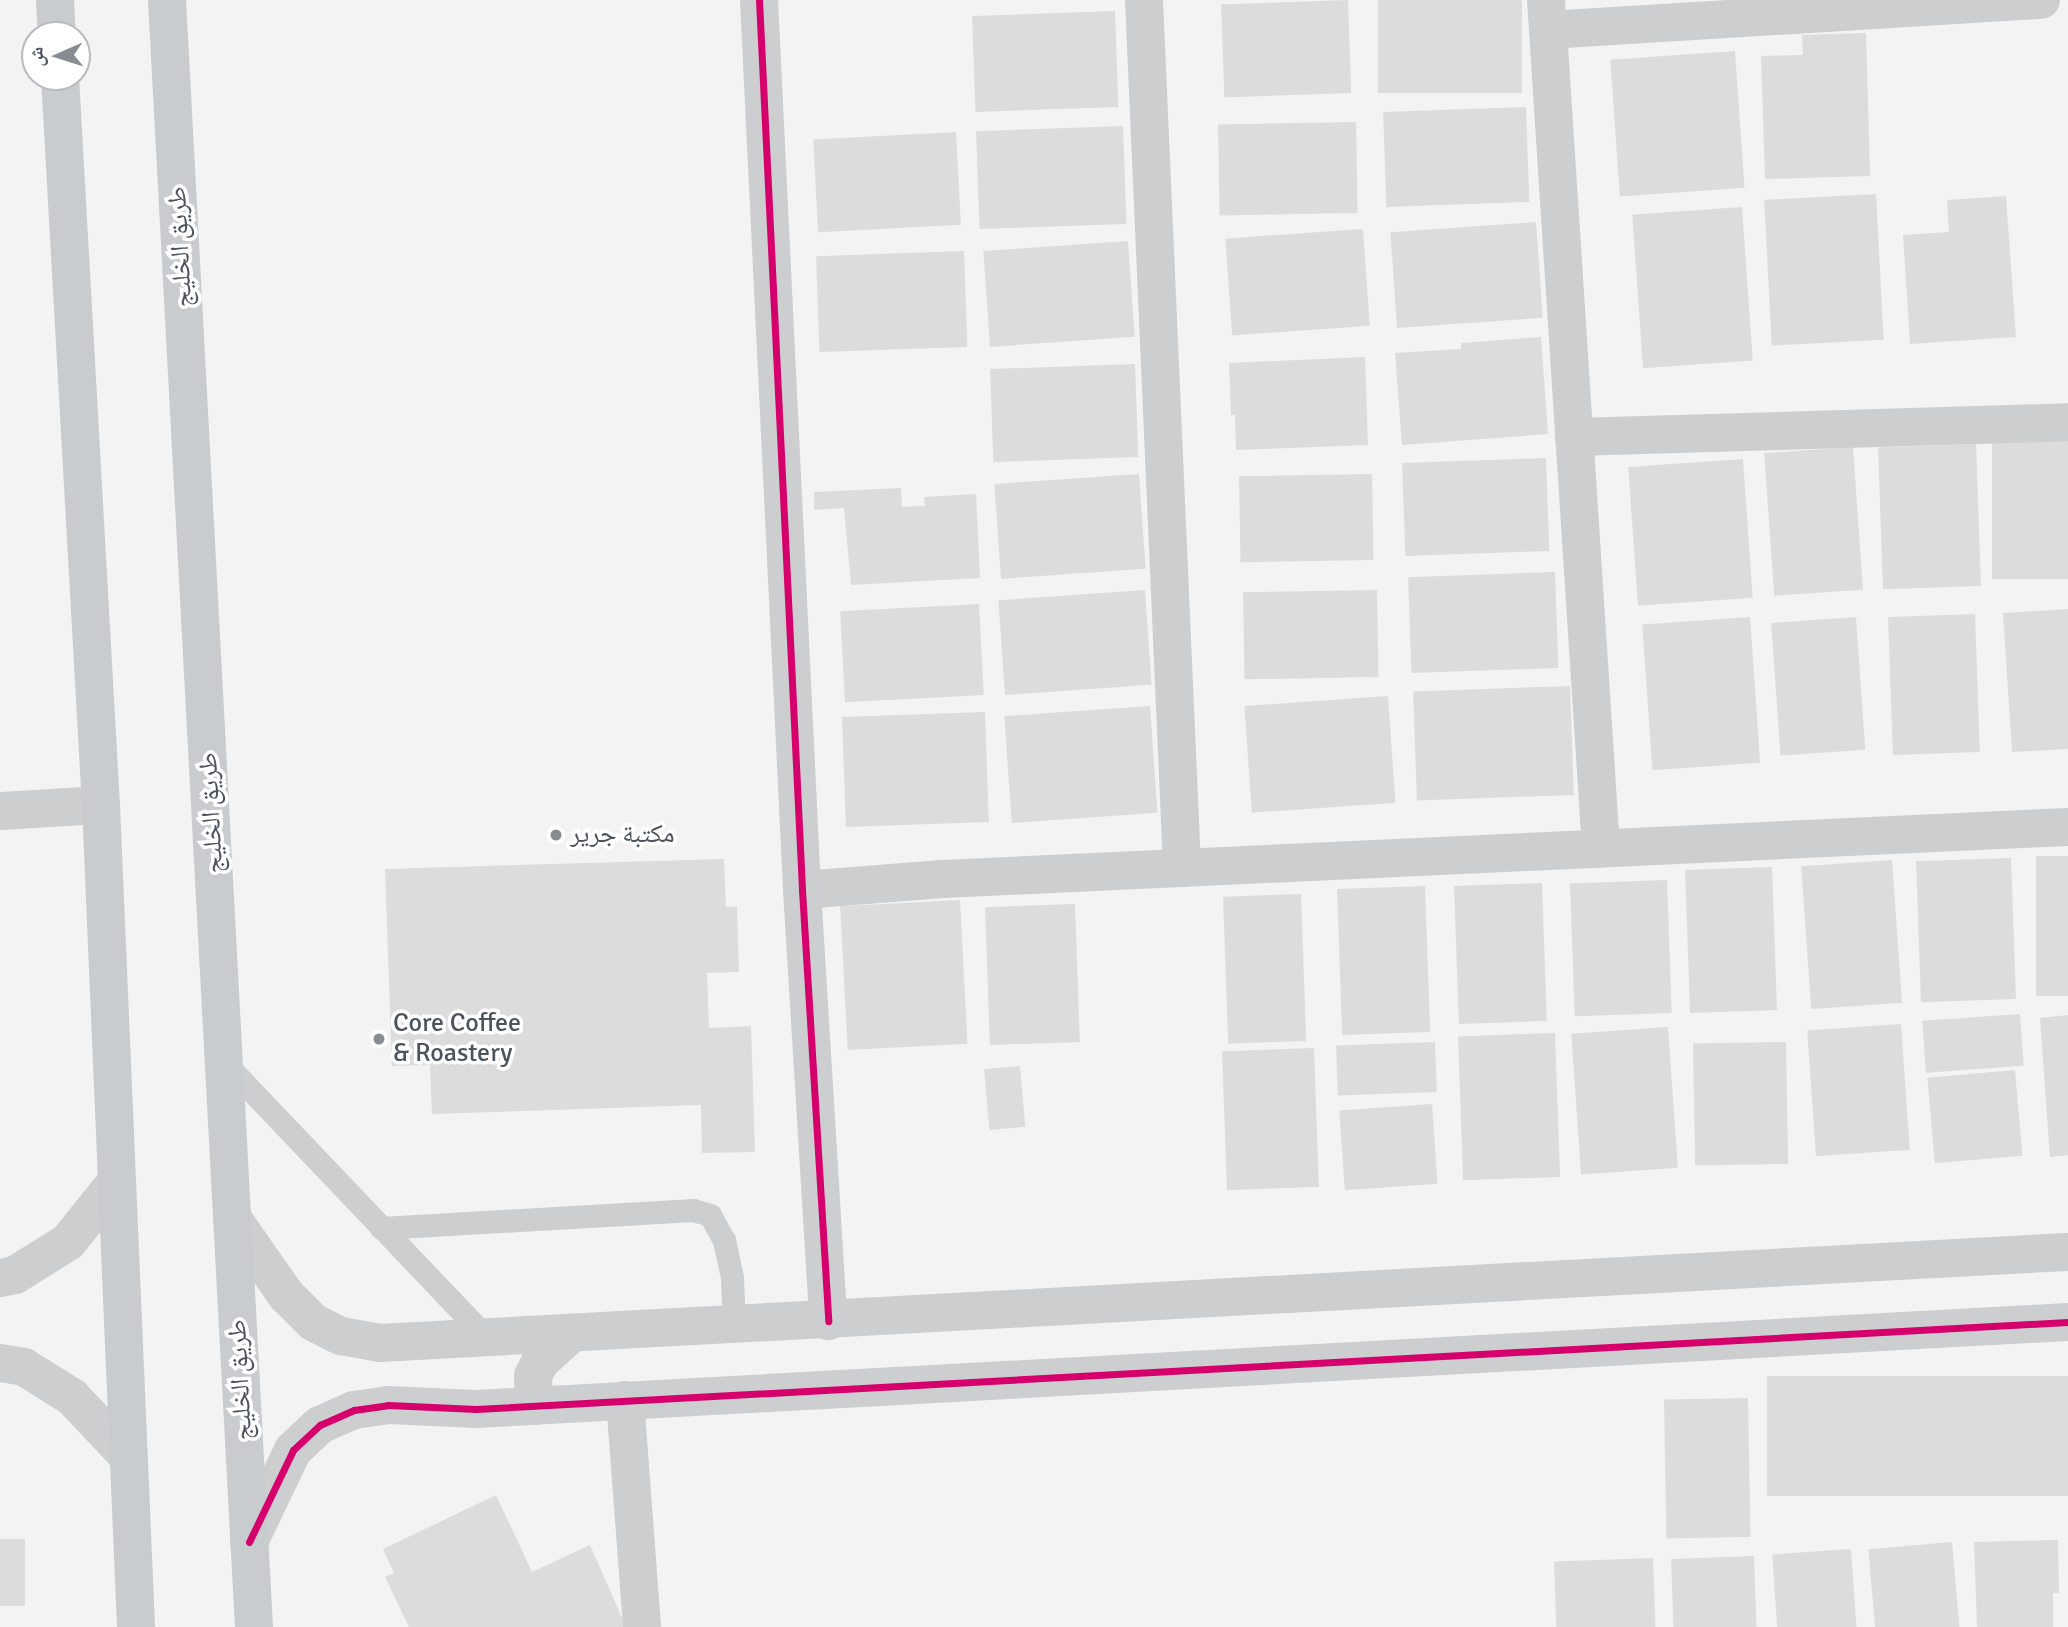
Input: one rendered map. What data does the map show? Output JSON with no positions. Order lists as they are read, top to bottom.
{
  "streets": {
    "main road": ["طريق الخليج"]
  },
  "places": ["مكتبة جرير", "Core Coffee & Roastery"],
  "north": "left"
}
